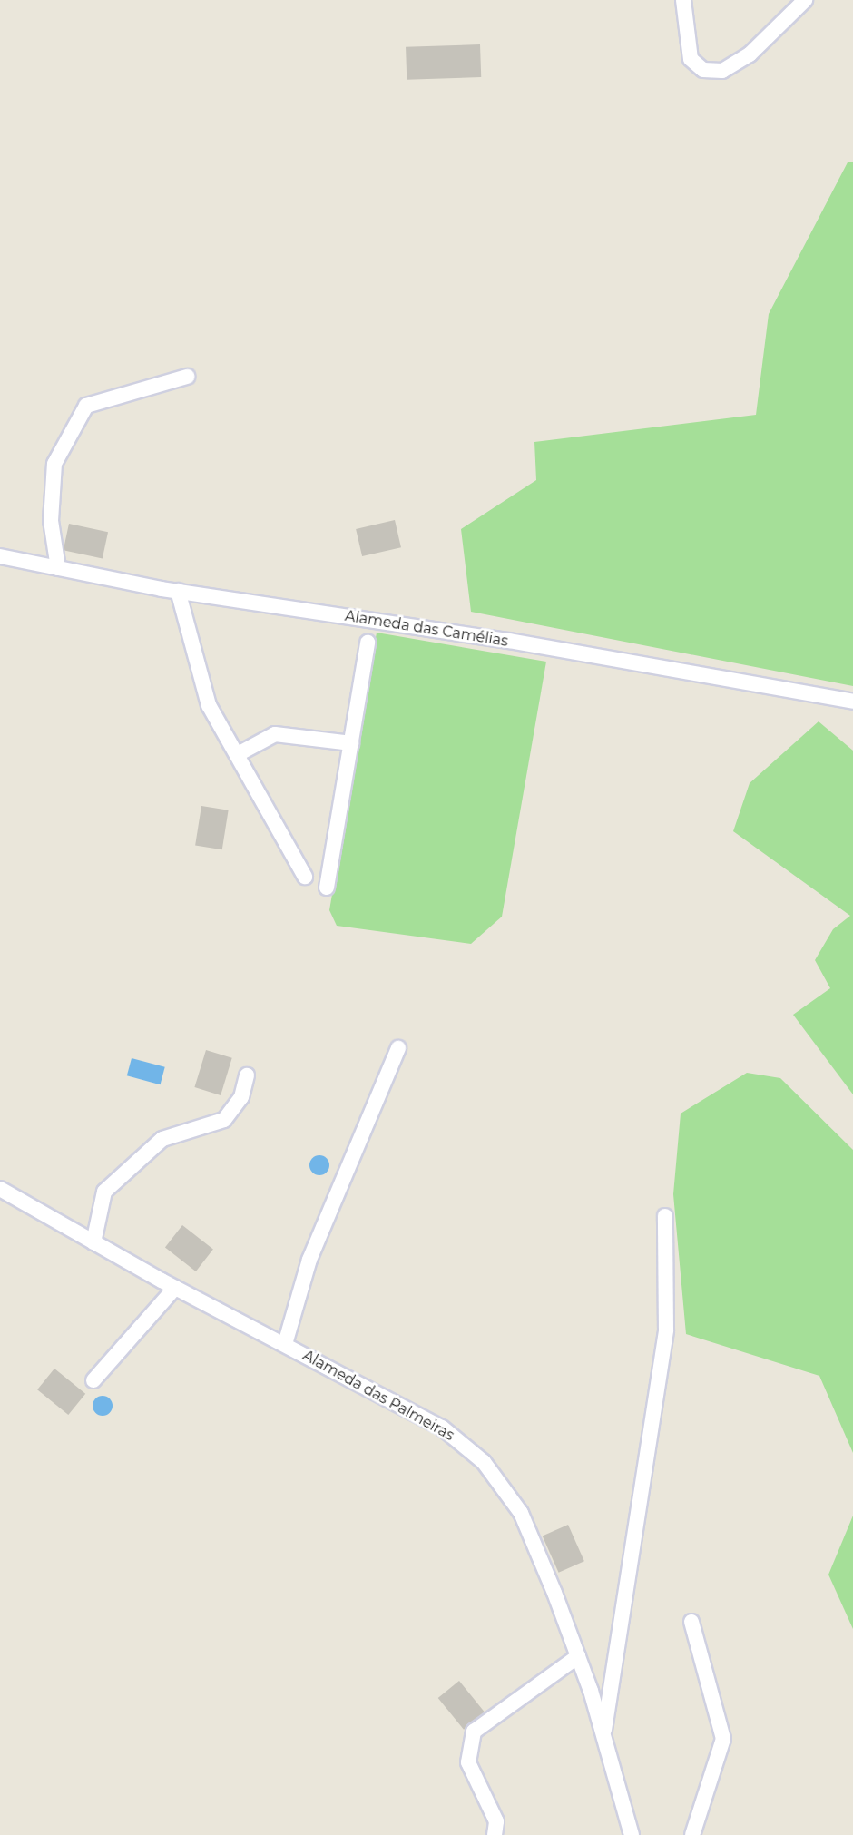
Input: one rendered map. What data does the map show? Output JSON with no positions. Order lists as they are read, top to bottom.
{
  "streets": {
    "street": ["Alameda das Camélias", "Alameda das Palmeiras"]
  }
}
